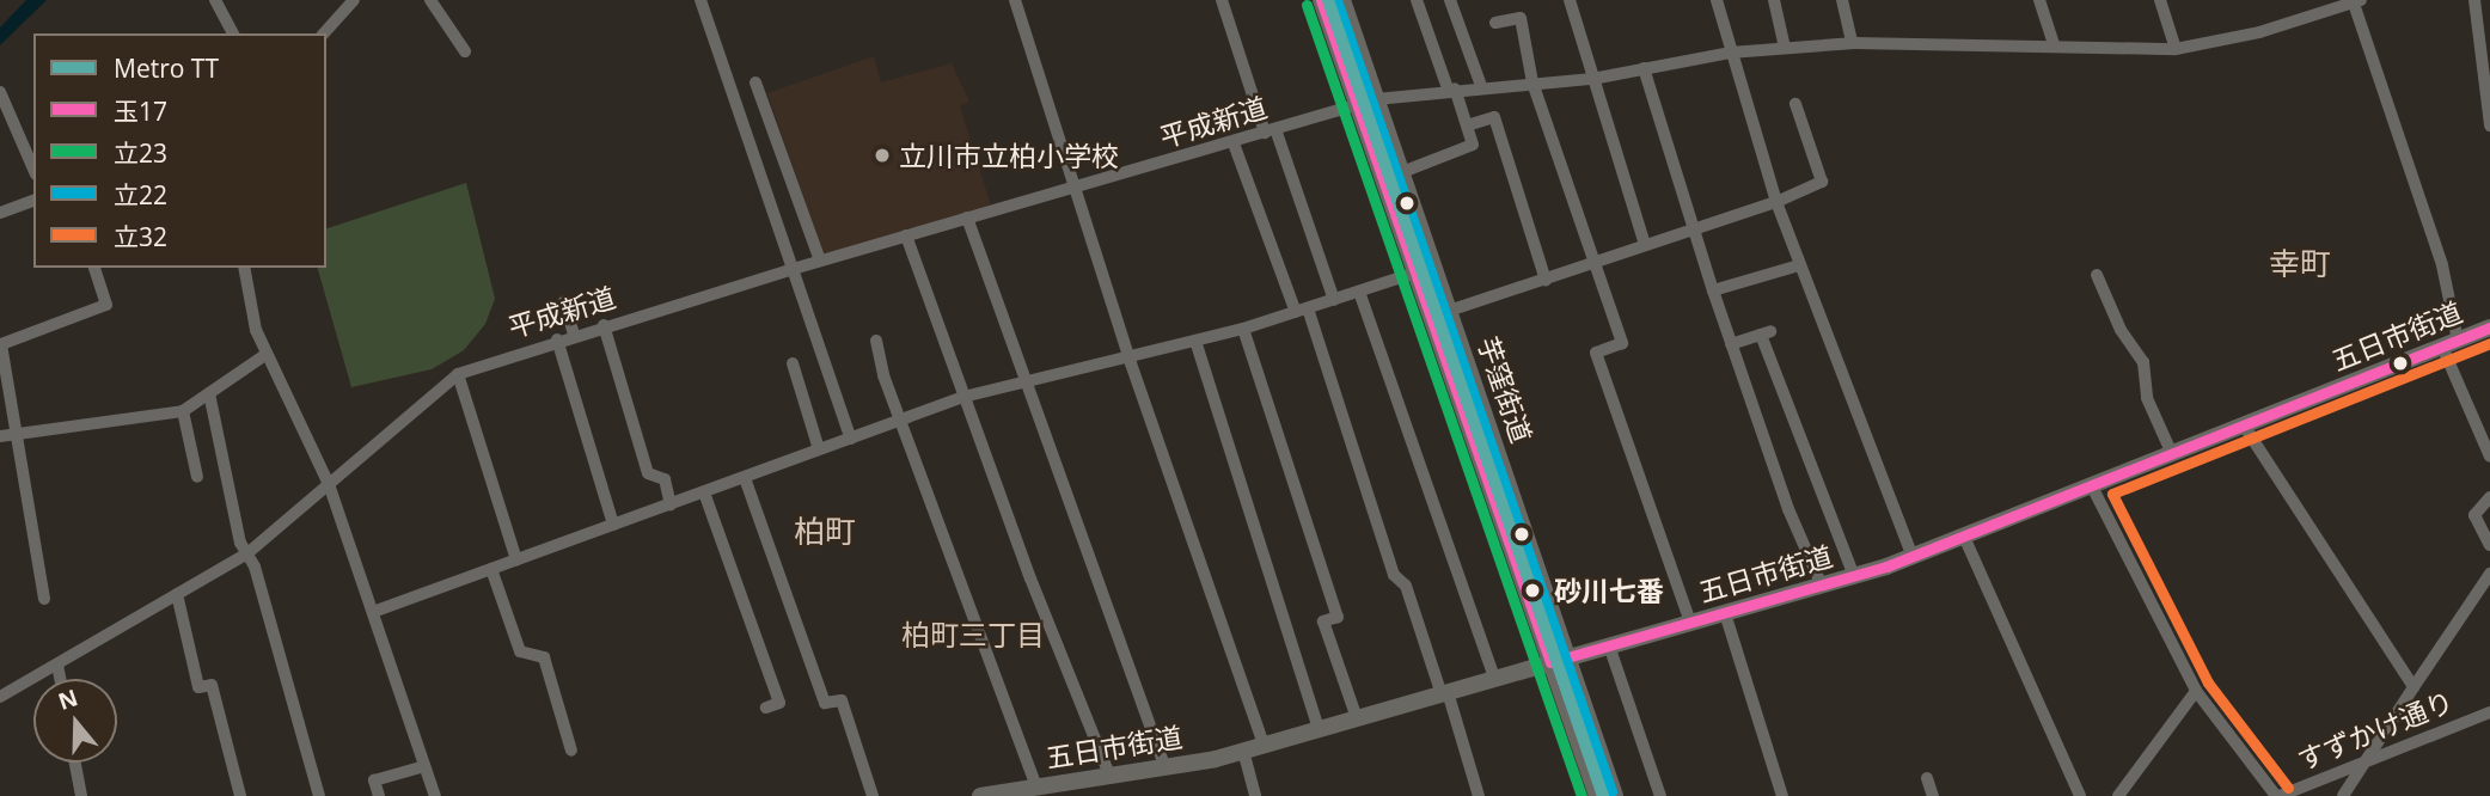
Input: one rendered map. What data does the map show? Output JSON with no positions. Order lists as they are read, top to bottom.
{
  "streets": {
    "main road": ["五日市街道", "芋窪街道"],
    "street": ["平成新道", "すずかけ通り"]
  },
  "crossings": [
    ["平成新道", "芋窪街道"],
    ["五日市街道", "芋窪街道"]
  ],
  "districts": ["幸町", "柏町", "柏町三丁目"],
  "places": ["立川市立柏小学校", "砂川七番"],
  "lines": [
    "metro line TT",
    "transit line 玉17",
    "transit line 立22",
    "transit line 立23",
    "transit line 立32"
  ],
  "legend": [
    "Metro TT",
    "玉17",
    "立23",
    "立22",
    "立32"
  ],
  "north": "top"
}
